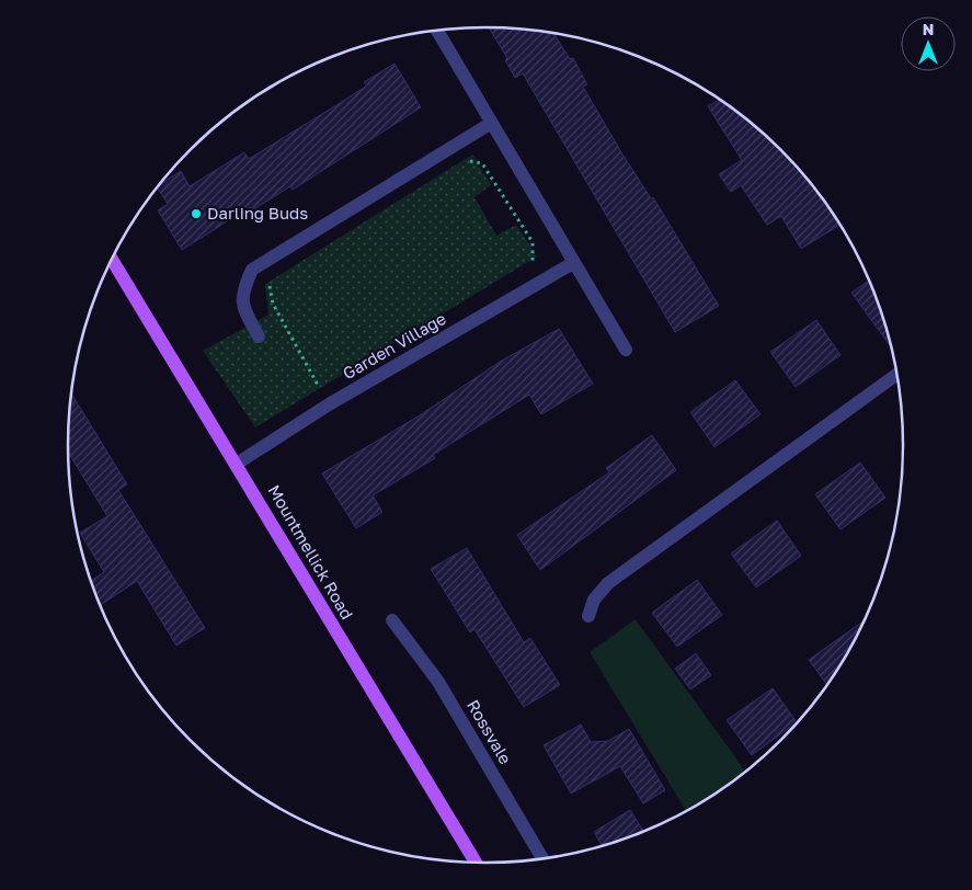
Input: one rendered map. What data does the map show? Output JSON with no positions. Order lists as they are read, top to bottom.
{
  "streets": {
    "main road": ["Mountmellick Road"],
    "street": ["Garden Village", "Rossvale"]
  },
  "crossings": [
    ["Garden Village", "Mountmellick Road"]
  ],
  "places": ["Darling Buds"],
  "north": "top"
}
